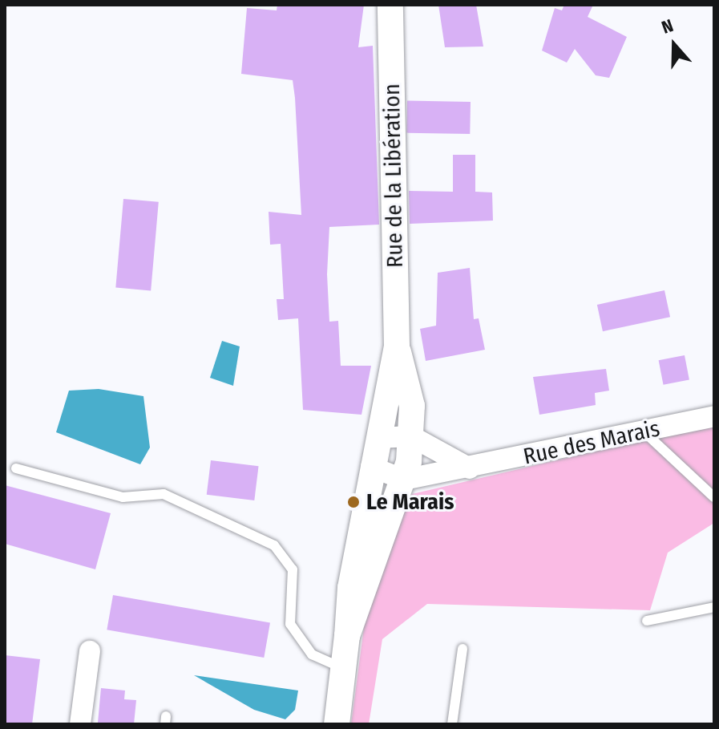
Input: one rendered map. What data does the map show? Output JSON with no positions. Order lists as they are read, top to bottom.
{
  "streets": {
    "street": ["Rue de la Libération", "Rue des Marais"]
  },
  "crossings": [
    ["Rue de la Libération", "Rue des Marais"]
  ],
  "places": ["Le Marais"],
  "north": "top"
}
